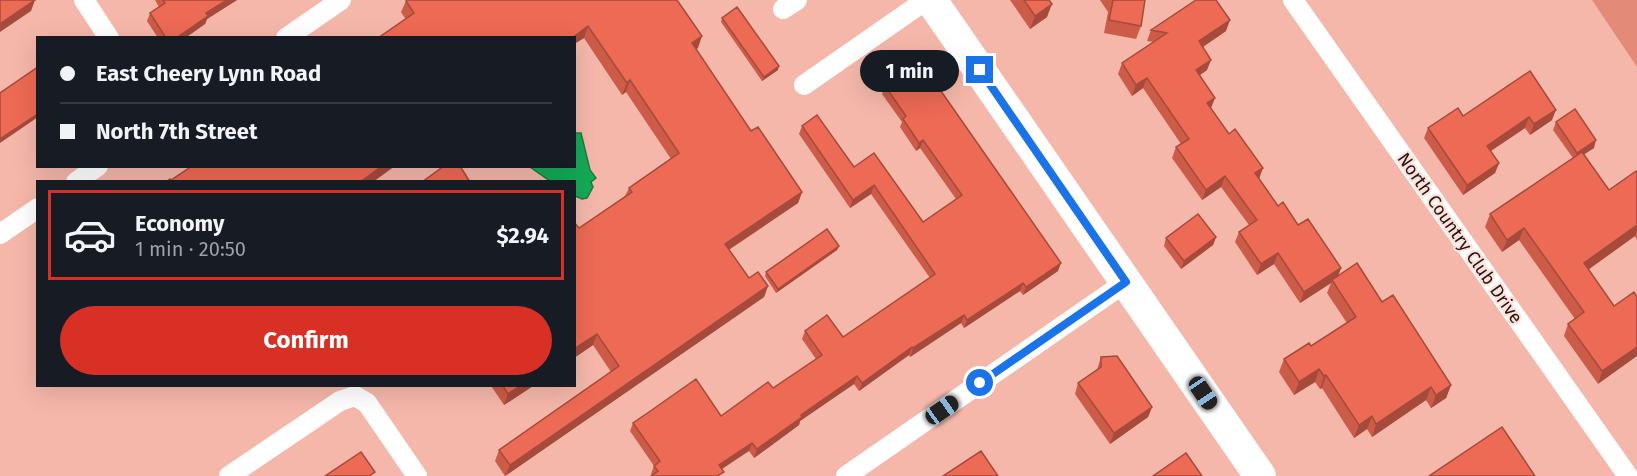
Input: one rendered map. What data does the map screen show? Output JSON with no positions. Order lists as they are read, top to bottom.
{
  "streets": {
    "street": ["North Country Club Drive"]
  },
  "page": {
    "banner": ["East Cheery Lynn Road", "North 7th Street"],
    "bubble": "1 min",
    "list": [
      {
        "name": "Economy",
        "note": "1 min · 20:50",
        "value": "$2.94"
      }
    ],
    "buttons": "Confirm"
  }
}
